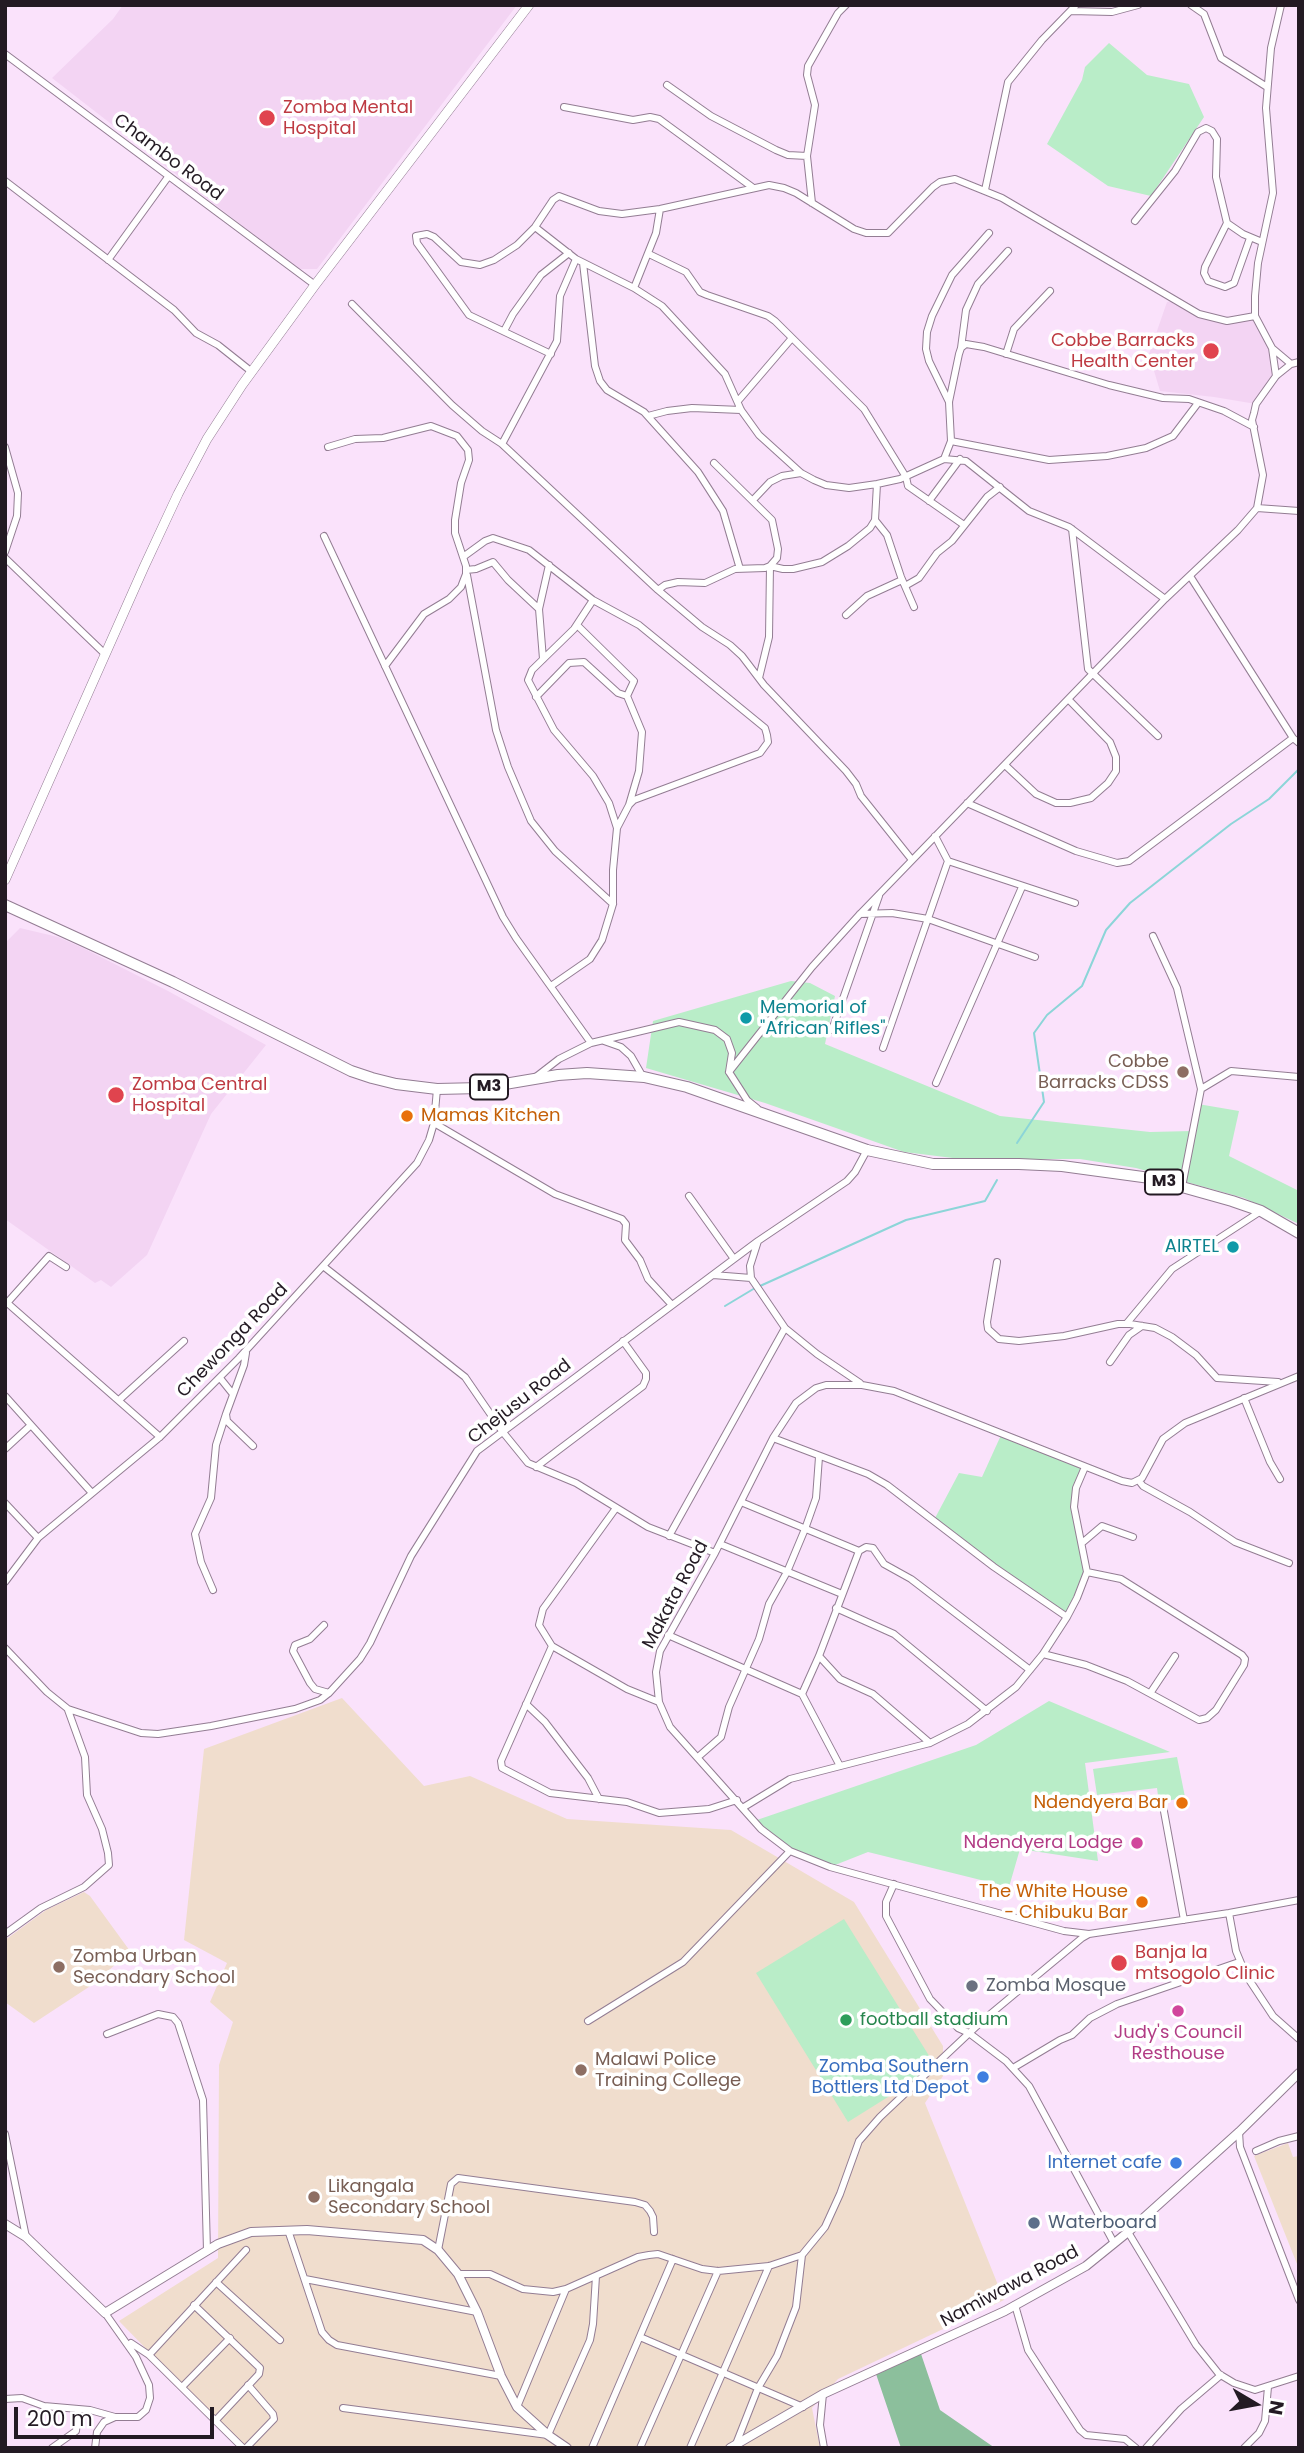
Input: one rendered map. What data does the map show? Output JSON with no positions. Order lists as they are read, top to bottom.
{
  "streets": {
    "highway": ["M3"],
    "street": [
      "Chambo Road",
      "Chewonga Road",
      "Chejusu Road",
      "Makata Road",
      "Namiwawa Road"
    ]
  },
  "crossings": [
    ["M3", "Chewonga Road"],
    ["M3", "Chejusu Road"]
  ],
  "places": [
    "Zomba Mental Hospital",
    "Cobbe Barracks Health Center",
    "Memorial of \"African Rifles\"",
    "Cobbe Barracks CDSS",
    "Zomba Central Hospital",
    "Mamas Kitchen",
    "AIRTEL",
    "Ndendyera Bar",
    "Ndendyera Lodge",
    "The White House - Chibuku Bar",
    "Banja la mtsogolo Clinic",
    "Zomba Urban Secondary School",
    "Zomba Mosque",
    "Judy's Council Resthouse",
    "football stadium",
    "Malawi Police Training College",
    "Zomba Southern Bottlers Ltd Depot",
    "Internet cafe",
    "Likangala Secondary School",
    "Waterboard"
  ],
  "scale_bar": "200 m",
  "north": "right"
}
